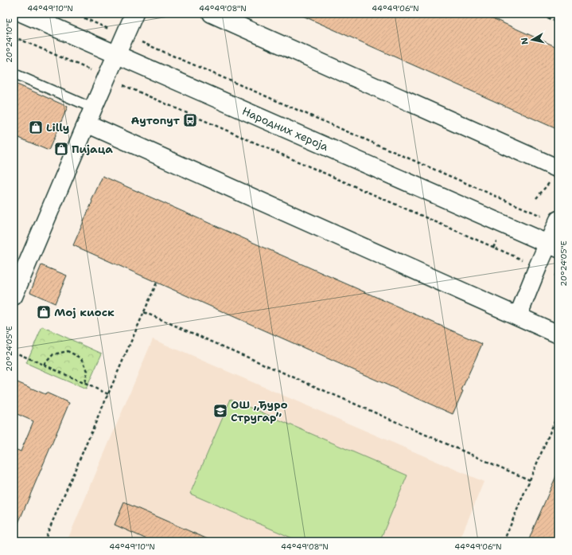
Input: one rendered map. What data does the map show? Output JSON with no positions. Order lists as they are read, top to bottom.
{
  "streets": {
    "street": ["Народних хероја"]
  },
  "places": {
    "bus stop": ["Аутопут"],
    "shop": ["Lilly", "Пијаца", "Мој киоск"],
    "school or university": ["ОШ „Ђуро Стругар”"]
  },
  "north": "left",
  "coordinates": [
    "44°49'10\"N",
    "44°49'08\"N",
    "44°49'06\"N",
    "20°24'10\"E",
    "20°24'05\"E"
  ]
}
